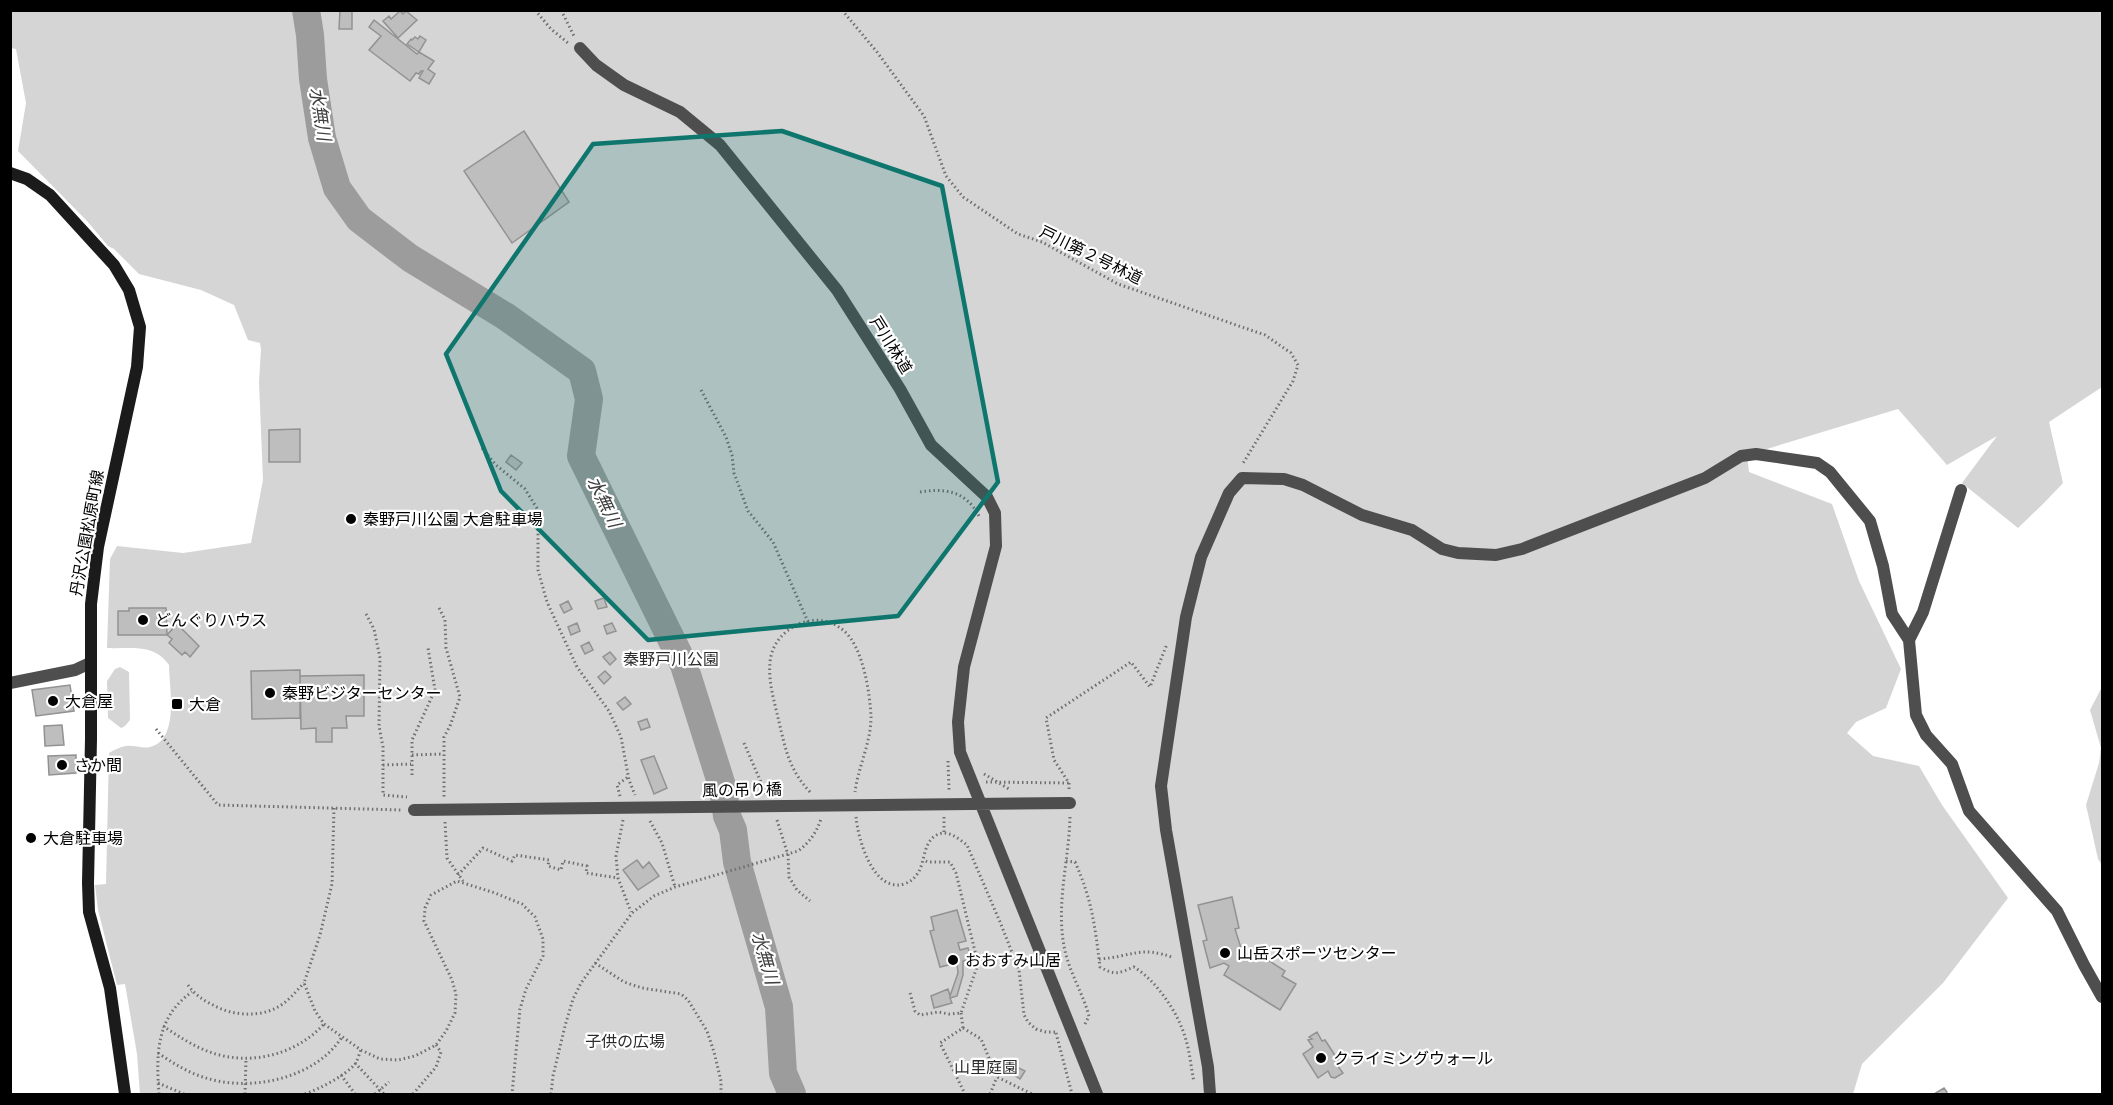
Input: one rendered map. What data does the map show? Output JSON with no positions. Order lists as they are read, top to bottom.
{
  "streets": {
    "main road": ["丹沢公園松原町線"],
    "street": ["戸川林道", "風の吊り橋"],
    "path": ["戸川第２号林道"]
  },
  "water": ["水無川"],
  "parks": ["秦野戸川公園", "子供の広場", "山里庭園"],
  "places": {
    "other": [
      "秦野戸川公園 大倉駐車場",
      "どんぐりハウス",
      "秦野ビジターセンター",
      "大倉屋",
      "さか間",
      "大倉駐車場",
      "山岳スポーツセンター",
      "おおすみ山居",
      "クライミングウォール"
    ],
    "transit": ["大倉"]
  }
}
